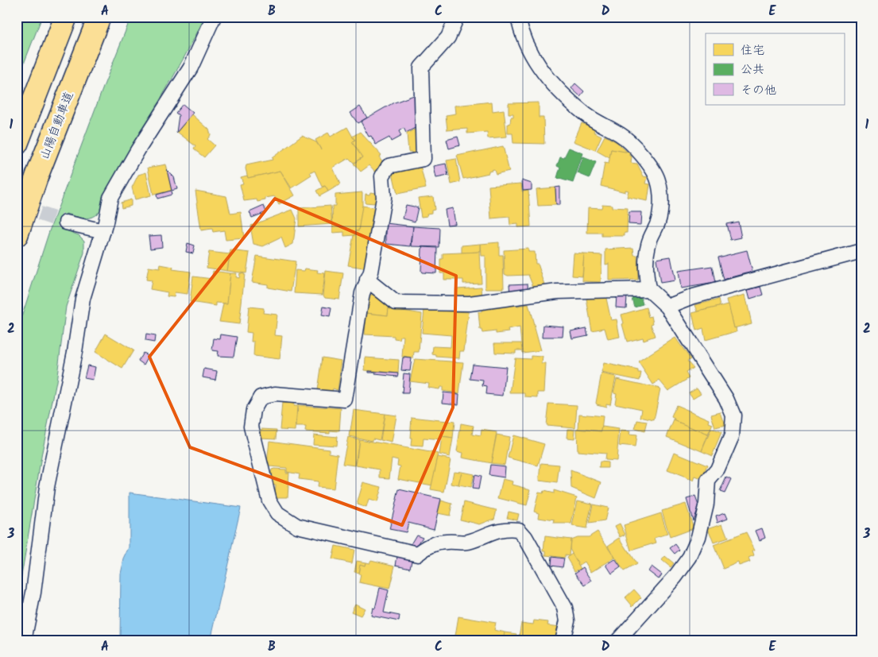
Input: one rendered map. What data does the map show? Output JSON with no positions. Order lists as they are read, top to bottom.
{
  "streets": {
    "highway": ["山陽自動車道"]
  },
  "legend": ["住宅", "公共", "その他"],
  "grid": {
    "columns": [
      "A",
      "B",
      "C",
      "D",
      "E"
    ],
    "rows": ["1", "2", "3"]
  }
}
